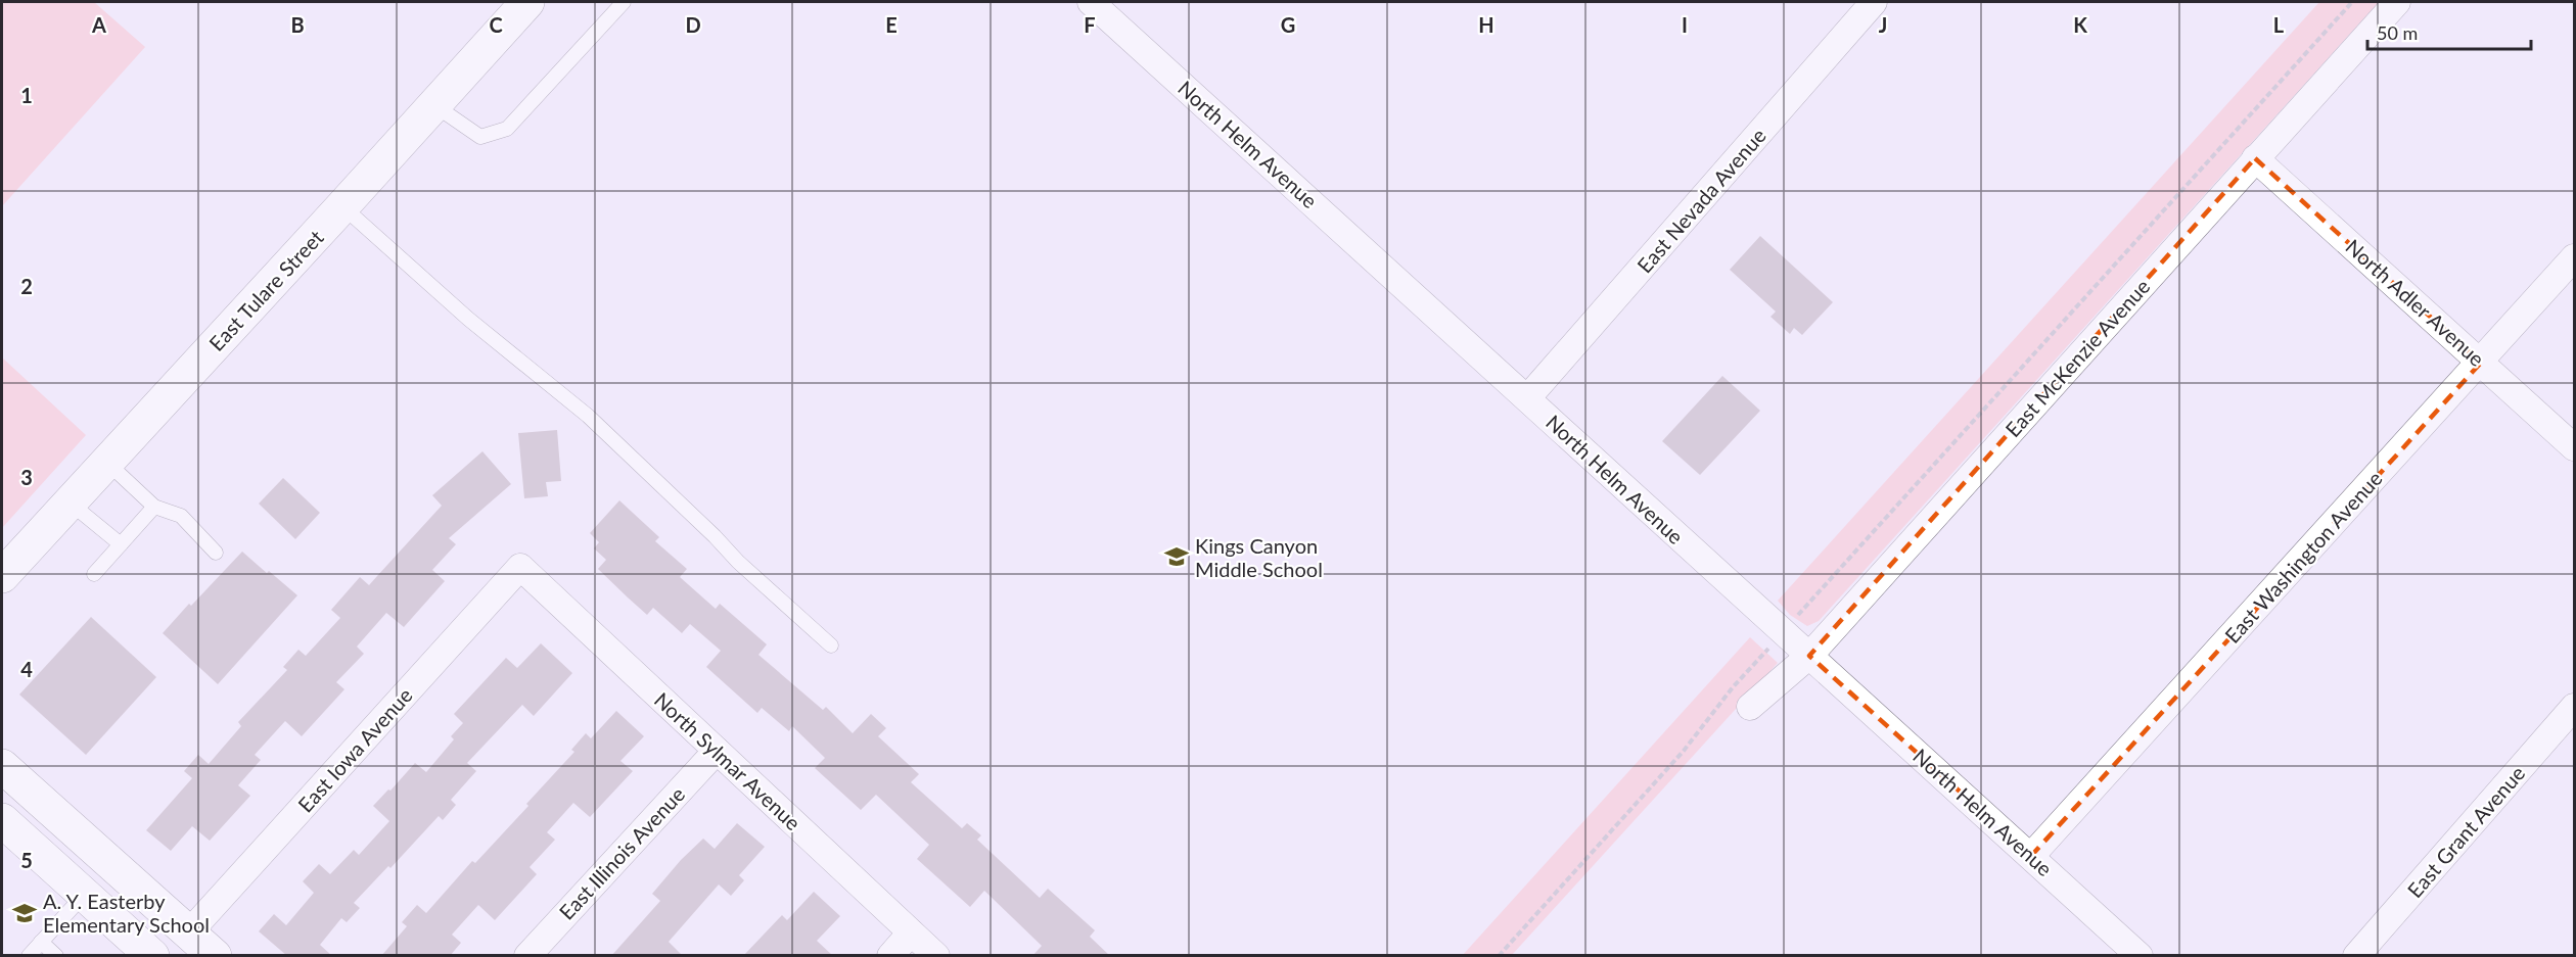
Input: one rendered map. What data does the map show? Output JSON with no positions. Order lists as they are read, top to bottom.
{
  "streets": {
    "main road": ["East Tulare Street"],
    "street": [
      "North Helm Avenue",
      "East Nevada Avenue",
      "North Adler Avenue",
      "East McKenzie Avenue",
      "East Washington Avenue",
      "East Iowa Avenue",
      "North Sylmar Avenue",
      "East Grant Avenue",
      "East Illinois Avenue"
    ]
  },
  "crossings": [
    ["North Helm Avenue", "East Nevada Avenue"],
    ["North Helm Avenue", "East McKenzie Avenue"],
    ["North Helm Avenue", "East Washington Avenue"],
    ["North Adler Avenue", "East McKenzie Avenue"],
    ["North Adler Avenue", "East Washington Avenue"],
    ["East Iowa Avenue", "North Sylmar Avenue"],
    ["North Sylmar Avenue", "East Illinois Avenue"]
  ],
  "places": {
    "school or university": ["Kings Canyon Middle School", "A. Y. Easterby Elementary School"]
  },
  "scale_bar": "50 m",
  "grid": {
    "columns": [
      "A",
      "B",
      "C",
      "D",
      "E",
      "F",
      "G",
      "H",
      "I",
      "J",
      "K",
      "L"
    ],
    "rows": [
      "1",
      "2",
      "3",
      "4",
      "5"
    ]
  }
}
